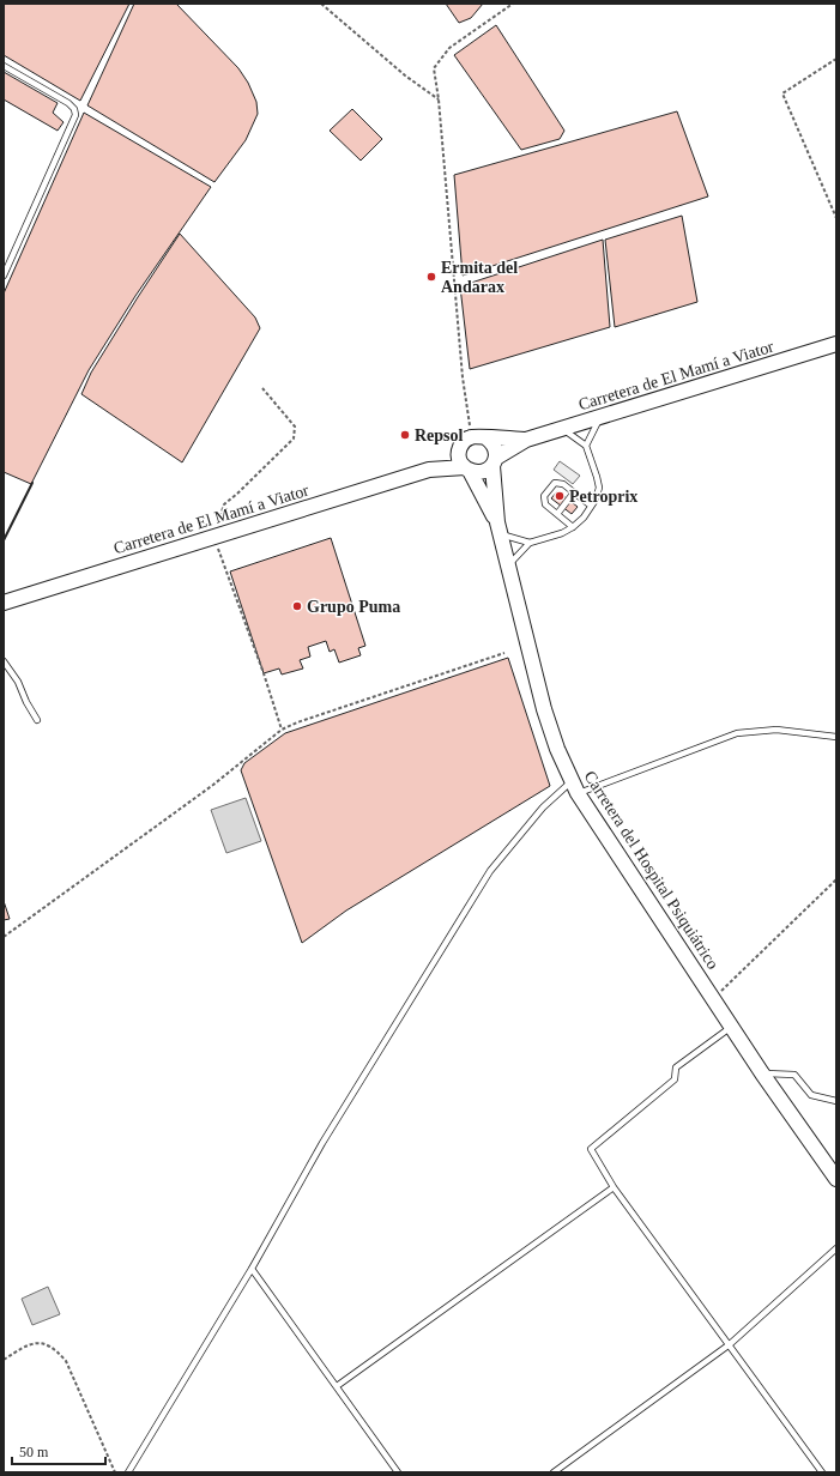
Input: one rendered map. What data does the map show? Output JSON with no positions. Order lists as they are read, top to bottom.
{
  "streets": {
    "street": ["Carretera de El Mamí a Viator", "Carretera del Hospital Psiquiátrico"]
  },
  "places": [
    "Ermita del Andarax",
    "Repsol",
    "Petroprix",
    "Grupo Puma"
  ],
  "scale_bar": "50 m"
}
